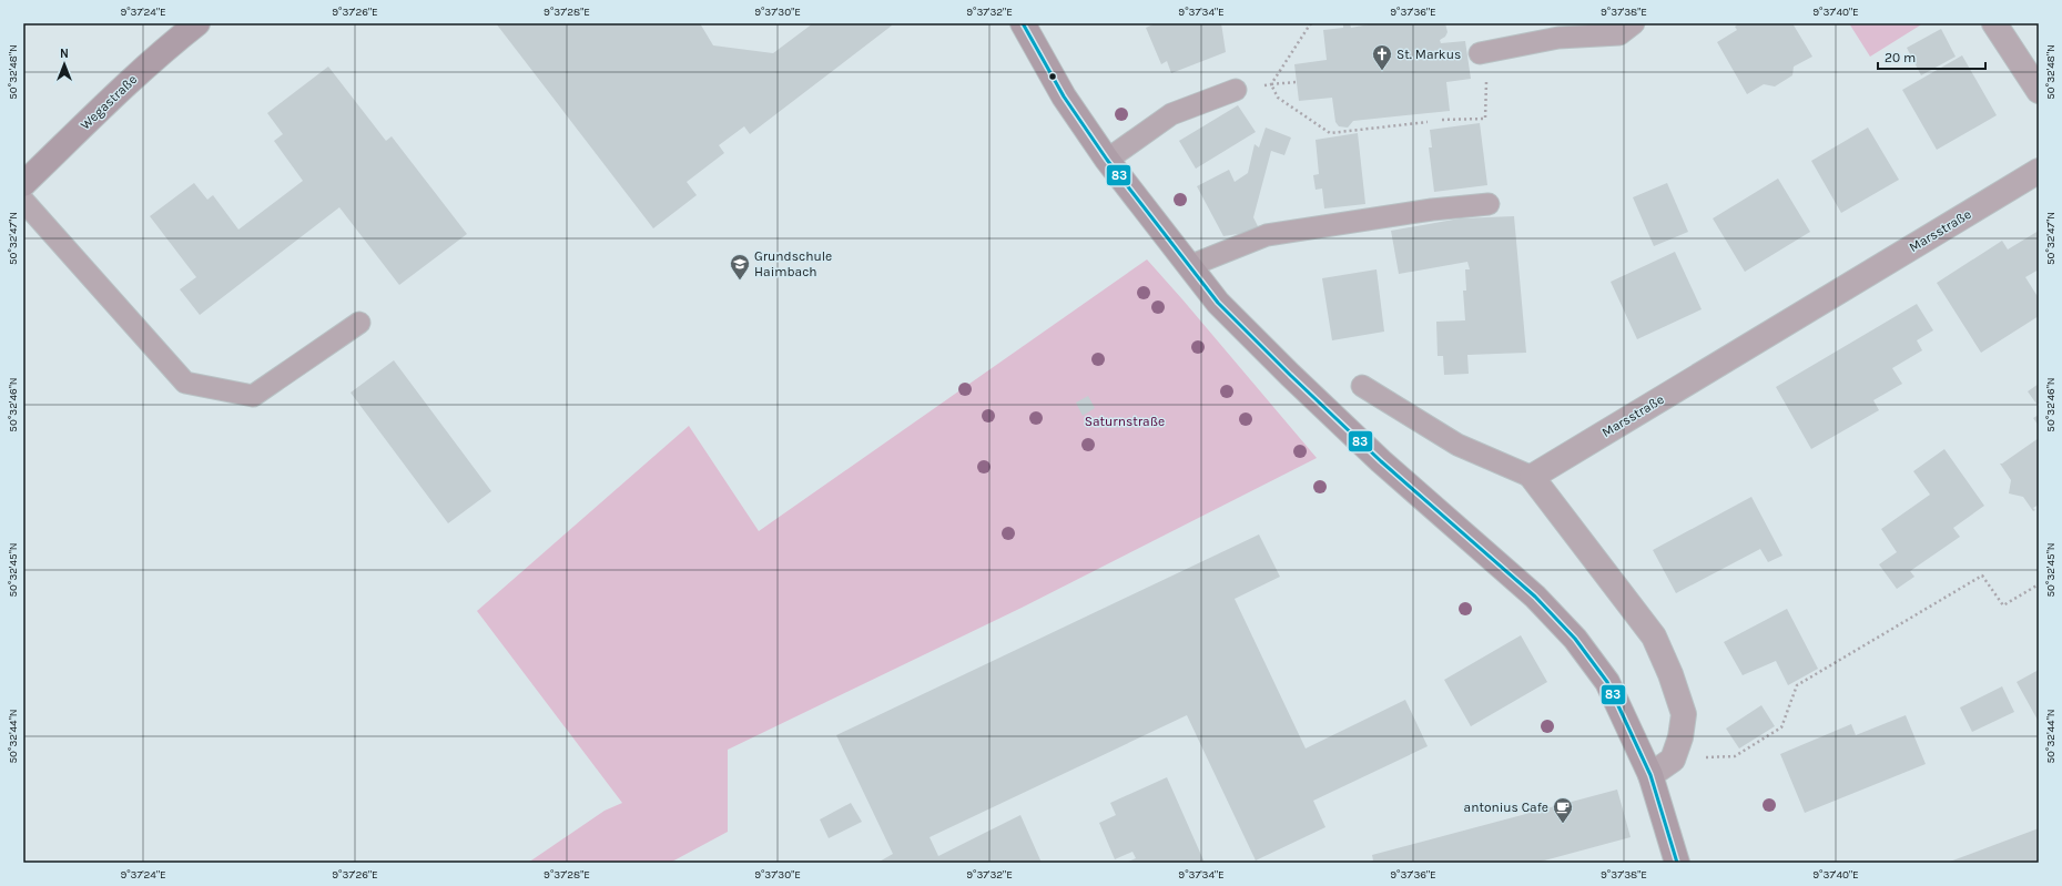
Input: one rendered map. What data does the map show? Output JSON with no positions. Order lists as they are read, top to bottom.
{
  "streets": {
    "street": ["Wegastraße", "Marsstraße"]
  },
  "parks": ["Saturnstraße"],
  "places": {
    "church": ["St. Markus"],
    "school or university": ["Grundschule Haimbach"],
    "cafe": ["antonius Cafe"]
  },
  "lines": ["transit line 83"],
  "scale_bar": "20 m",
  "north": "top",
  "coordinates": [
    "9°37'24\"E",
    "9°37'26\"E",
    "9°37'28\"E",
    "9°37'30\"E",
    "9°37'32\"E",
    "9°37'34\"E",
    "9°37'36\"E",
    "9°37'38\"E",
    "9°37'40\"E",
    "50°32'48\"N",
    "50°32'47\"N",
    "50°32'46\"N",
    "50°32'45\"N",
    "50°32'44\"N"
  ]
}
